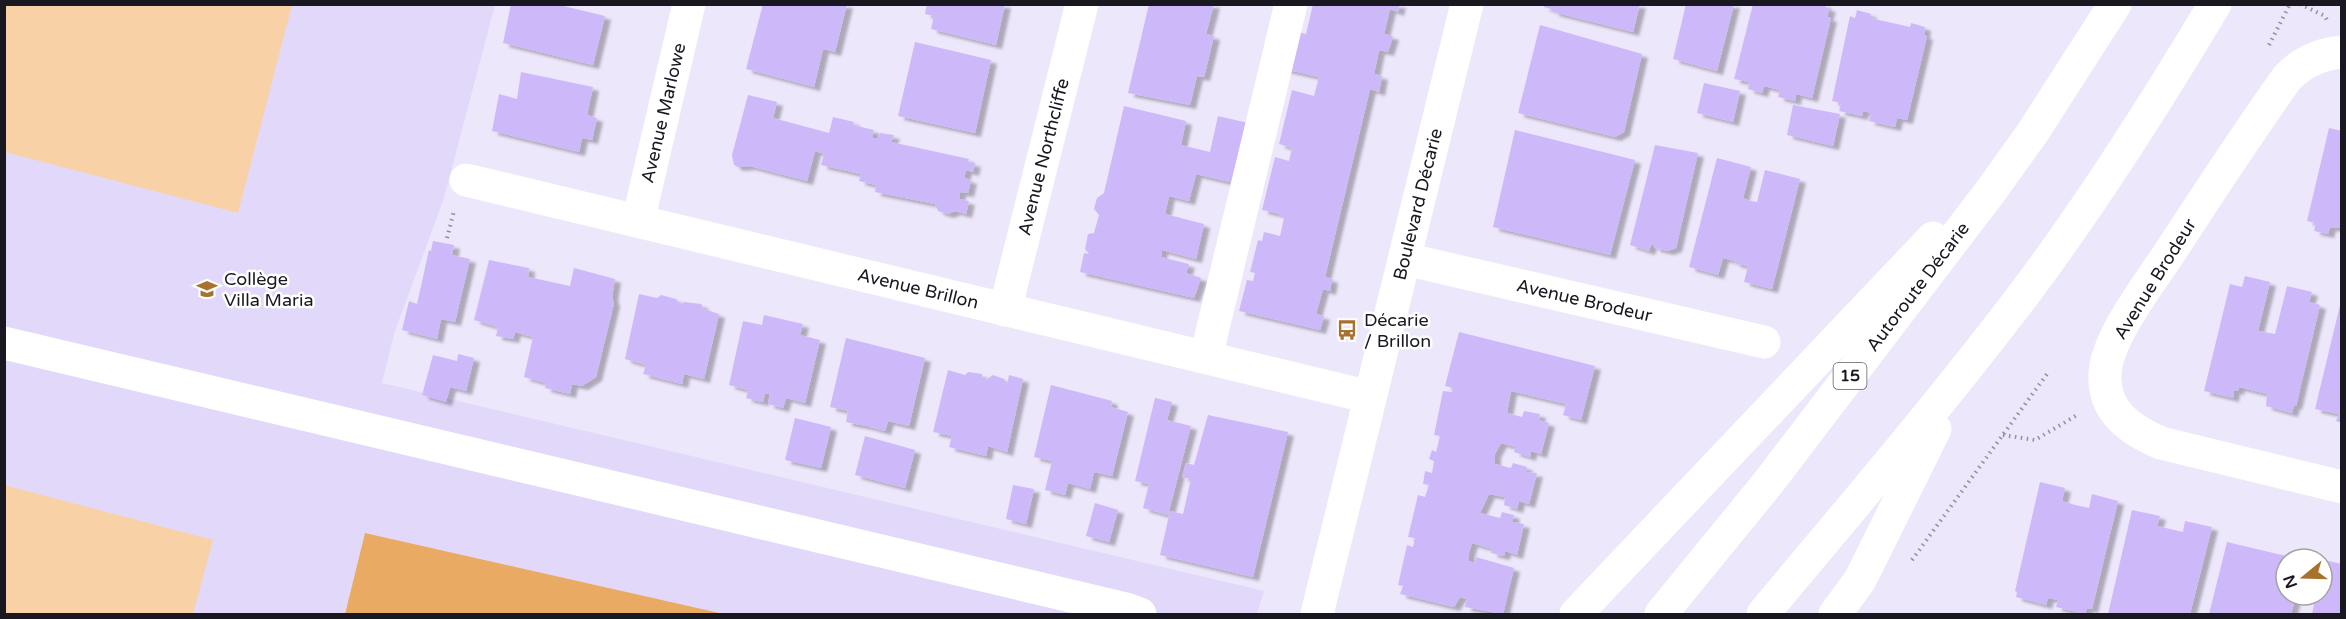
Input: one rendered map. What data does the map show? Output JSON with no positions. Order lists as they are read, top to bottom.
{
  "streets": {
    "main road": [
      "Avenue Marlowe",
      "Avenue Northcliffe",
      "Boulevard Décarie",
      "Avenue Brodeur",
      "Autoroute Décarie",
      "Avenue Brillon",
      "15"
    ]
  },
  "crossings": [
    ["Avenue Marlowe", "Avenue Brillon"],
    ["Avenue Northcliffe", "Avenue Brillon"],
    ["Boulevard Décarie", "Avenue Brodeur"],
    ["Boulevard Décarie", "Avenue Brillon"]
  ],
  "places": {
    "school or university": ["Collège Villa Maria"],
    "bus stop": ["Décarie / Brillon"]
  },
  "north": "left"
}
